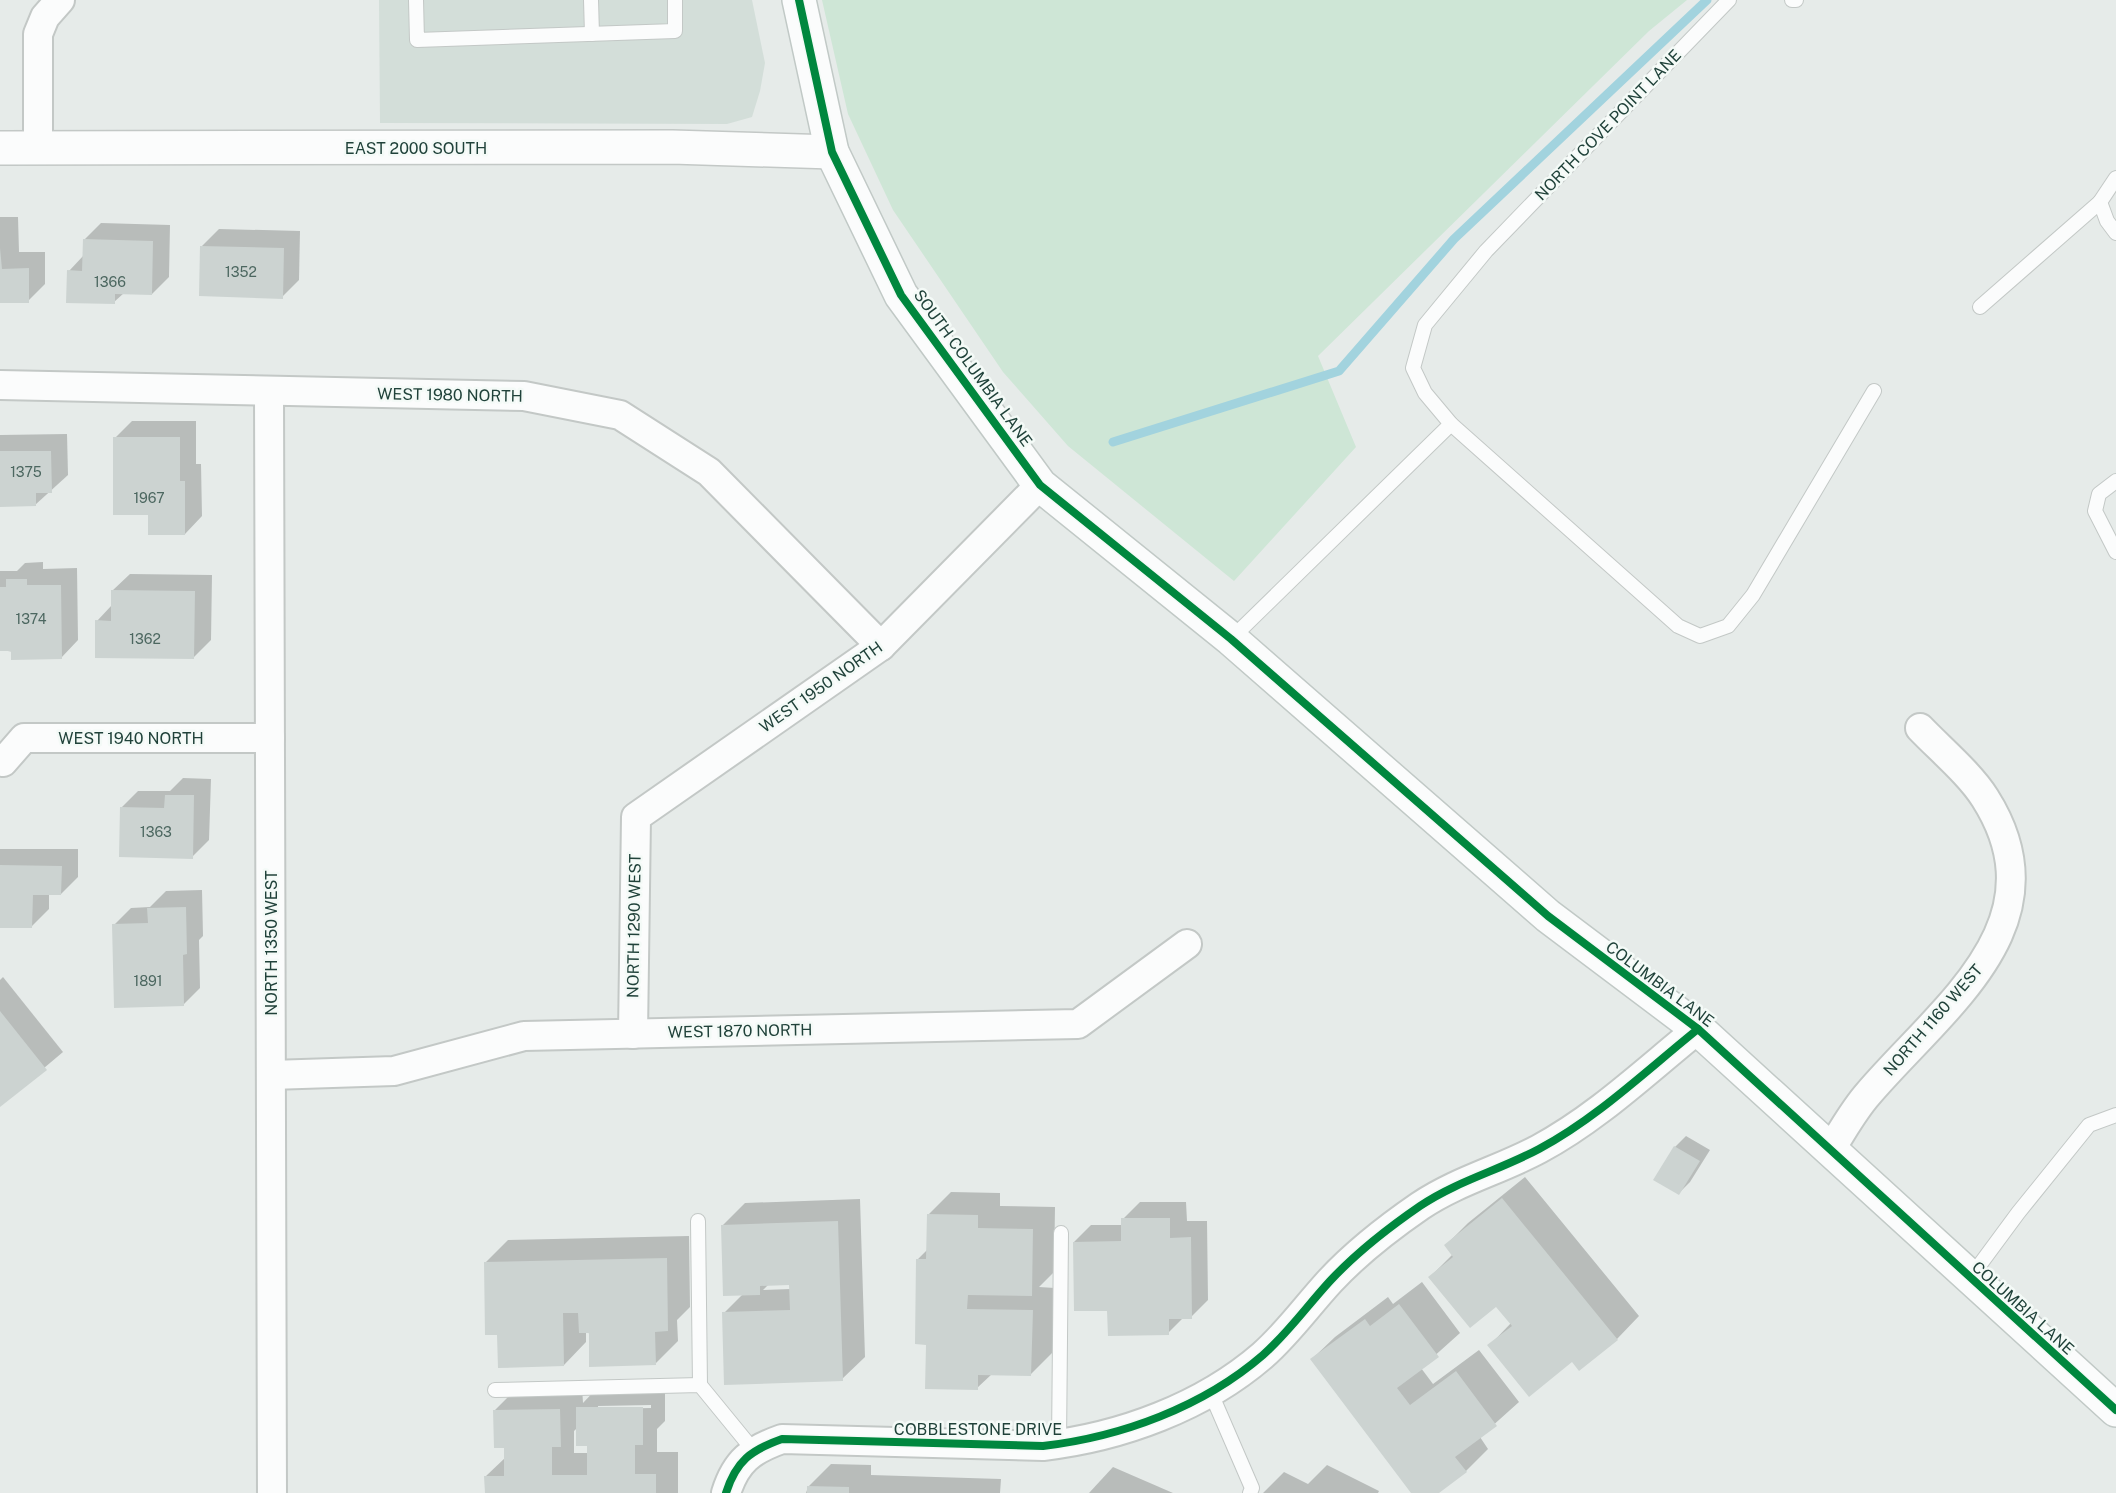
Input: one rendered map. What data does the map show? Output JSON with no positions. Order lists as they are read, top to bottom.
{
  "streets": {
    "main road": ["EAST 2000 SOUTH", "SOUTH COLUMBIA LANE", "COLUMBIA LANE"],
    "street": [
      "WEST 1980 NORTH",
      "WEST 1950 NORTH",
      "WEST 1940 NORTH",
      "NORTH 1290 WEST",
      "NORTH 1350 WEST",
      "NORTH 1160 WEST",
      "WEST 1870 NORTH",
      "COBBLESTONE DRIVE"
    ],
    "lane": ["NORTH COVE POINT LANE"]
  },
  "crossings": [
    ["EAST 2000 SOUTH", "SOUTH COLUMBIA LANE"],
    ["SOUTH COLUMBIA LANE", "WEST 1950 NORTH"],
    ["SOUTH COLUMBIA LANE", "COLUMBIA LANE"],
    ["WEST 1980 NORTH", "WEST 1950 NORTH"],
    ["WEST 1980 NORTH", "NORTH 1350 WEST"],
    ["WEST 1950 NORTH", "NORTH 1290 WEST"],
    ["WEST 1940 NORTH", "NORTH 1350 WEST"],
    ["NORTH 1290 WEST", "WEST 1870 NORTH"],
    ["NORTH 1350 WEST", "WEST 1870 NORTH"],
    ["COLUMBIA LANE", "NORTH 1160 WEST"],
    ["COLUMBIA LANE", "COBBLESTONE DRIVE"]
  ],
  "house_numbers": [
    "1352",
    "1366",
    "1375",
    "1967",
    "1374",
    "1362",
    "1363",
    "1891"
  ]
}
